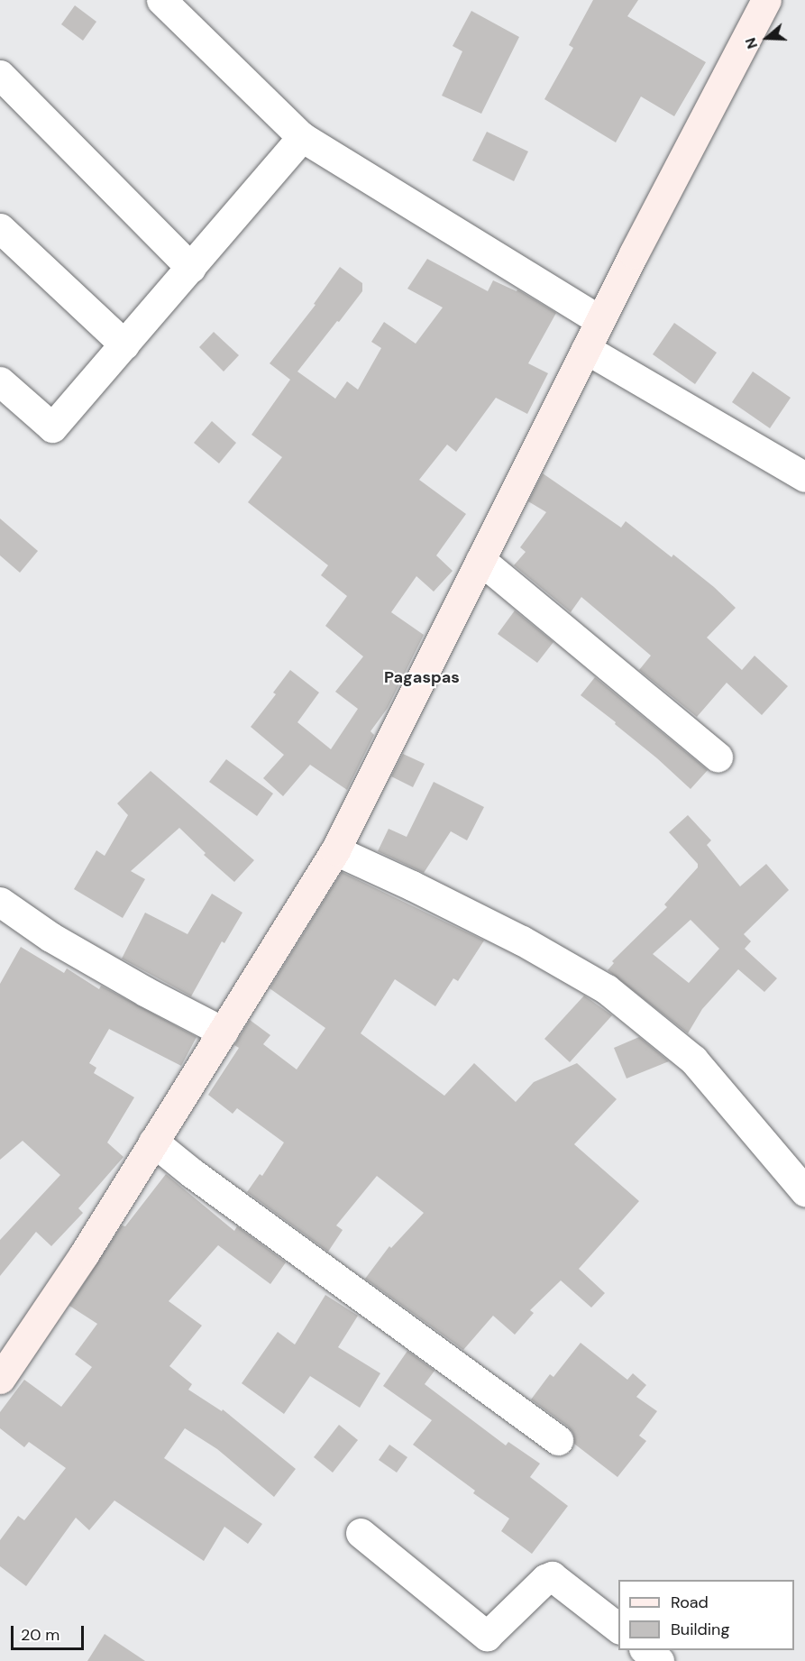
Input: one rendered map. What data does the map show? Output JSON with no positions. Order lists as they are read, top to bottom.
{
  "districts": ["Pagaspas"],
  "legend": ["Road", "Building"],
  "scale_bar": "20 m",
  "north": "left"
}
